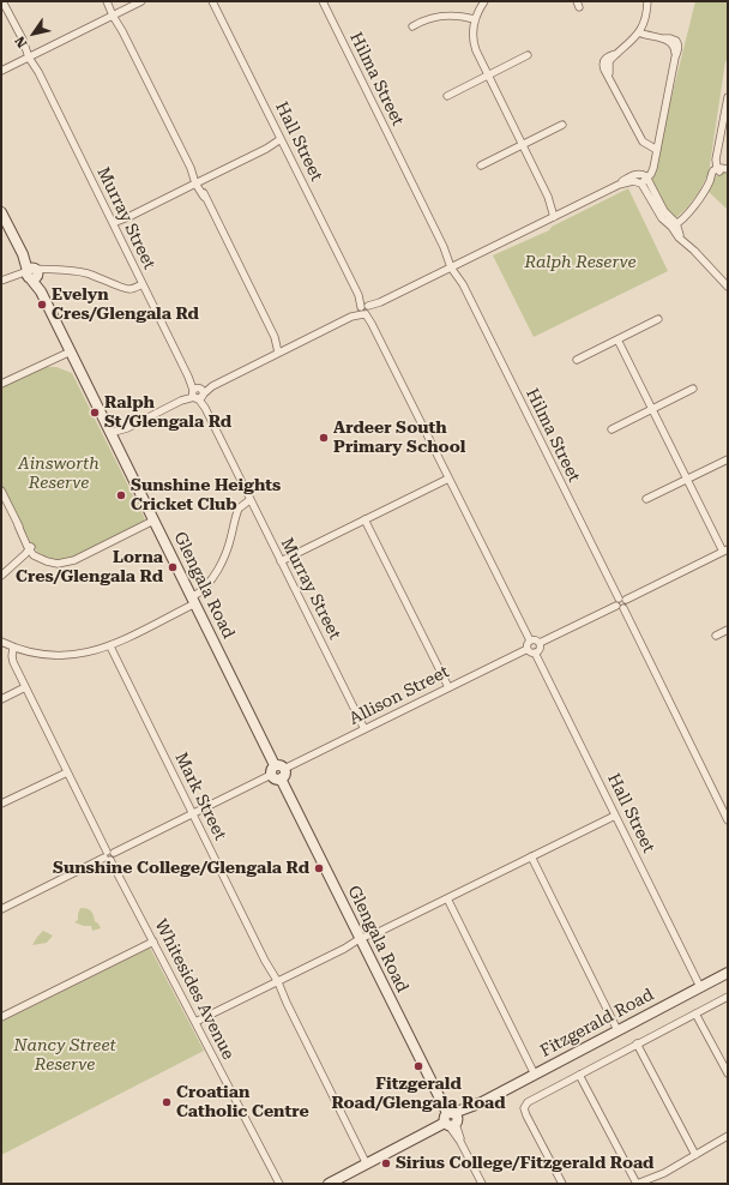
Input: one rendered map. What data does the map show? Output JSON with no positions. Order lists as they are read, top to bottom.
{
  "streets": {
    "street": [
      "Hilma Street",
      "Hall Street",
      "Murray Street",
      "Glengala Road",
      "Allison Street",
      "Mark Street",
      "Whitesides Avenue",
      "Fitzgerald Road"
    ]
  },
  "crossings": [
    ["Hall Street", "Allison Street"],
    ["Hall Street", "Fitzgerald Road"],
    ["Murray Street", "Allison Street"],
    ["Glengala Road", "Allison Street"],
    ["Glengala Road", "Fitzgerald Road"],
    ["Allison Street", "Mark Street"],
    ["Allison Street", "Whitesides Avenue"],
    ["Mark Street", "Fitzgerald Road"]
  ],
  "parks": ["Ralph Reserve", "Ainsworth Reserve", "Nancy Street Reserve"],
  "places": [
    "Evelyn Cres/Glengala Rd",
    "Ralph St/Glengala Rd",
    "Ardeer South Primary School",
    "Sunshine Heights Cricket Club",
    "Lorna Cres/Glengala Rd",
    "Sunshine College/Glengala Rd",
    "Fitzgerald Road/Glengala Road",
    "Croatian Catholic Centre",
    "Sirius College/Fitzgerald Road"
  ],
  "north": "bottom left"
}
